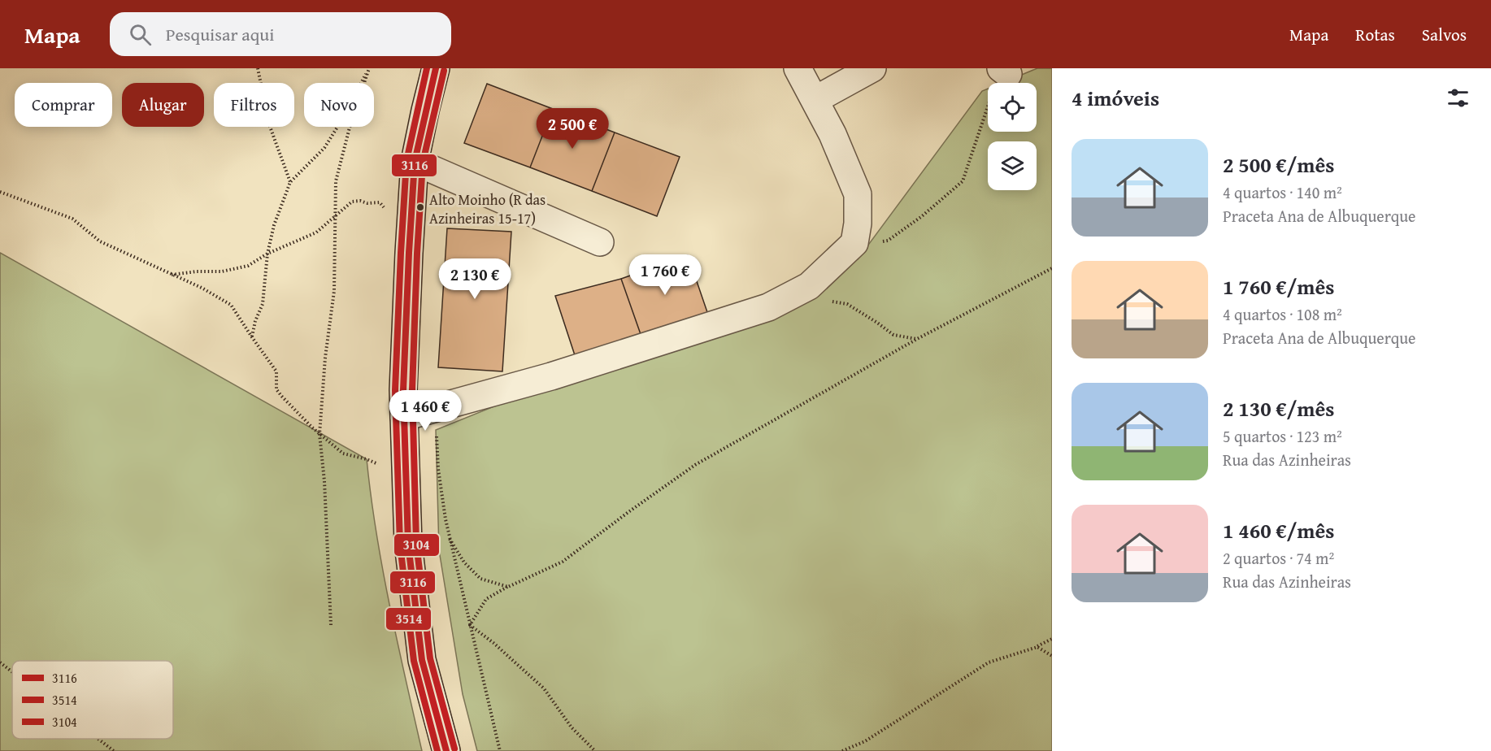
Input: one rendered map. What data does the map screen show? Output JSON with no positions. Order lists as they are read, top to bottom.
{
  "places": ["Alto Moinho (R das Azinheiras 15-17)"],
  "lines": ["transit line 3116", "transit line 3514", "transit line 3104"],
  "legend": ["3116", "3514", "3104"],
  "page": {
    "header": "Mapa",
    "search": "Pesquisar aqui",
    "nav": ["Mapa", "Rotas", "Salvos"],
    "heading": "4 imóveis",
    "chip": [
      "Comprar",
      "Alugar",
      "Filtros",
      "Novo"
    ],
    "price": [
      "2 500 €",
      "1 760 €",
      "2 130 €",
      "1 460 €"
    ],
    "list": [
      {
        "name": "2 500 €/mês",
        "note": "4 quartos · 140 m² · Praceta Ana de Albuquerque"
      },
      {
        "name": "1 760 €/mês",
        "note": "4 quartos · 108 m² · Praceta Ana de Albuquerque"
      },
      {
        "name": "2 130 €/mês",
        "note": "5 quartos · 123 m² · Rua das Azinheiras"
      },
      {
        "name": "1 460 €/mês",
        "note": "2 quartos · 74 m² · Rua das Azinheiras"
      }
    ]
  }
}
